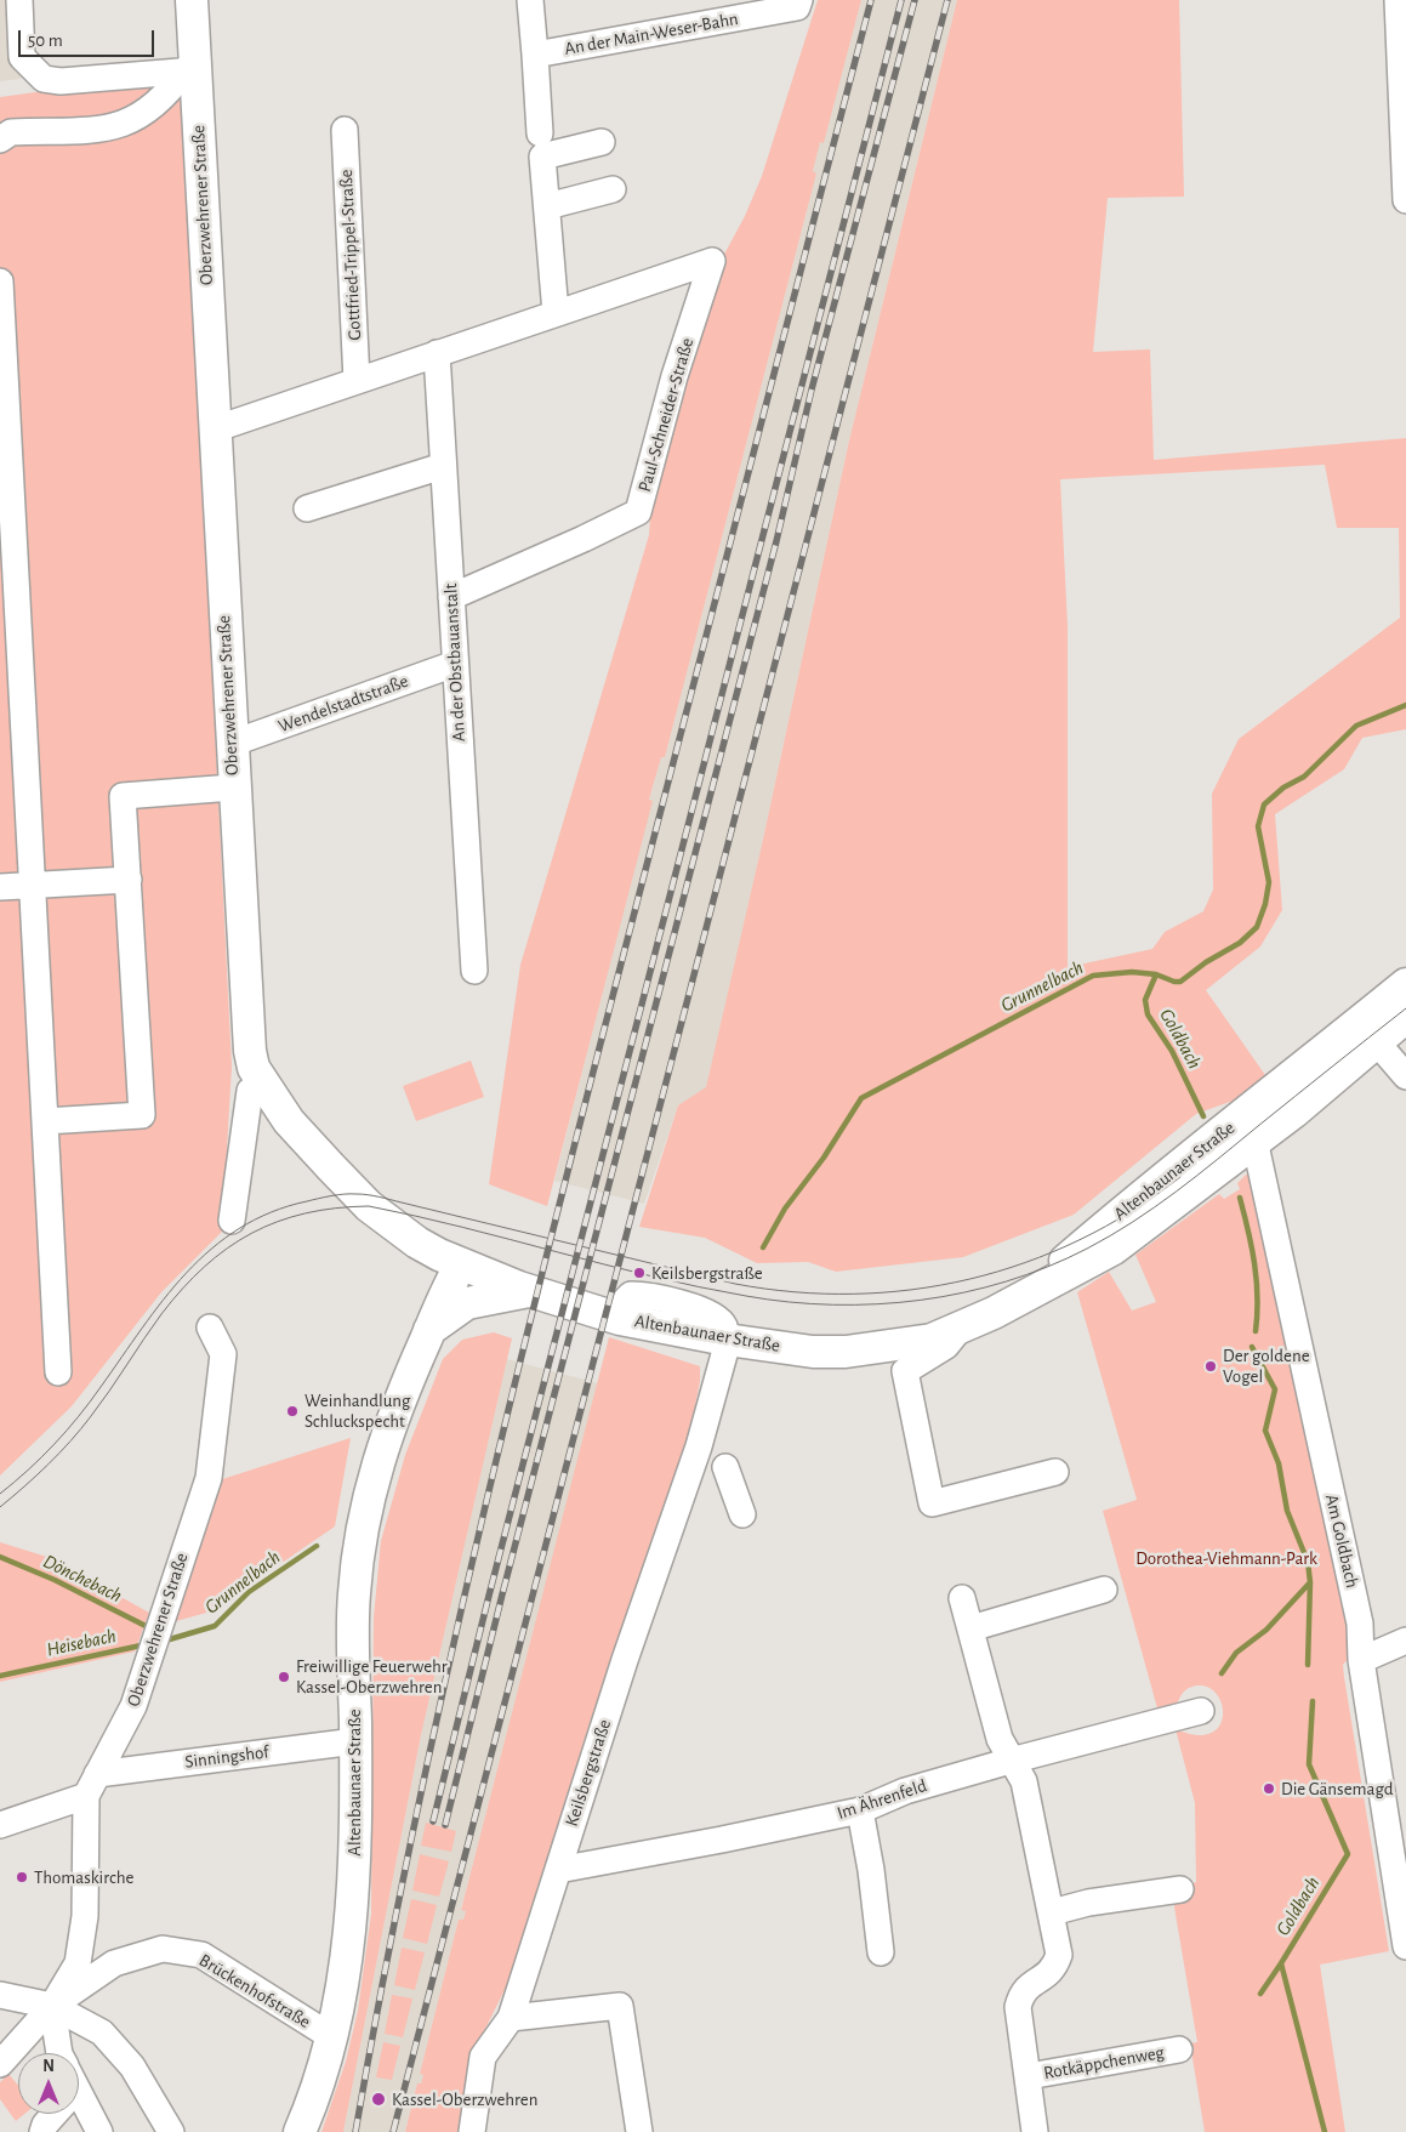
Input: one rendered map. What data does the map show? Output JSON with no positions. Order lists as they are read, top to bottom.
{
  "streets": {
    "main road": ["Oberzwehrener Straße", "Altenbaunaer Straße"],
    "street": [
      "An der Main-Weser-Bahn",
      "Gottfried-Trippel-Straße",
      "Paul-Schneider-Straße",
      "An der Obstbauanstalt",
      "Wendelstadtstraße",
      "Am Goldbach",
      "Sinningshof",
      "Keilsbergstraße",
      "Im Ährenfeld",
      "Brückenhofstraße",
      "Rotkäppchenweg"
    ]
  },
  "crossings": [
    ["Oberzwehrener Straße", "Wendelstadtstraße"],
    ["Oberzwehrener Straße", "Altenbaunaer Straße"],
    ["Oberzwehrener Straße", "Sinningshof"],
    ["Oberzwehrener Straße", "Brückenhofstraße"],
    ["Paul-Schneider-Straße", "An der Obstbauanstalt"],
    ["An der Obstbauanstalt", "Wendelstadtstraße"],
    ["Altenbaunaer Straße", "Am Goldbach"],
    ["Altenbaunaer Straße", "Sinningshof"],
    ["Altenbaunaer Straße", "Keilsbergstraße"],
    ["Altenbaunaer Straße", "Brückenhofstraße"],
    ["Keilsbergstraße", "Im Ährenfeld"],
    ["Im Ährenfeld", "Rotkäppchenweg"]
  ],
  "water": [
    "Grunnelbach",
    "Goldbach",
    "Dönchebach",
    "Heisebach"
  ],
  "parks": ["Dorothea-Viehmann-Park"],
  "places": [
    "Keilsbergstraße",
    "Der goldene Vogel",
    "Weinhandlung Schluckspecht",
    "Freiwillige Feuerwehr Kassel-Oberzwehren",
    "Die Gänsemagd",
    "Thomaskirche",
    "Kassel-Oberzwehren"
  ],
  "scale_bar": "50 m",
  "north": "top"
}
